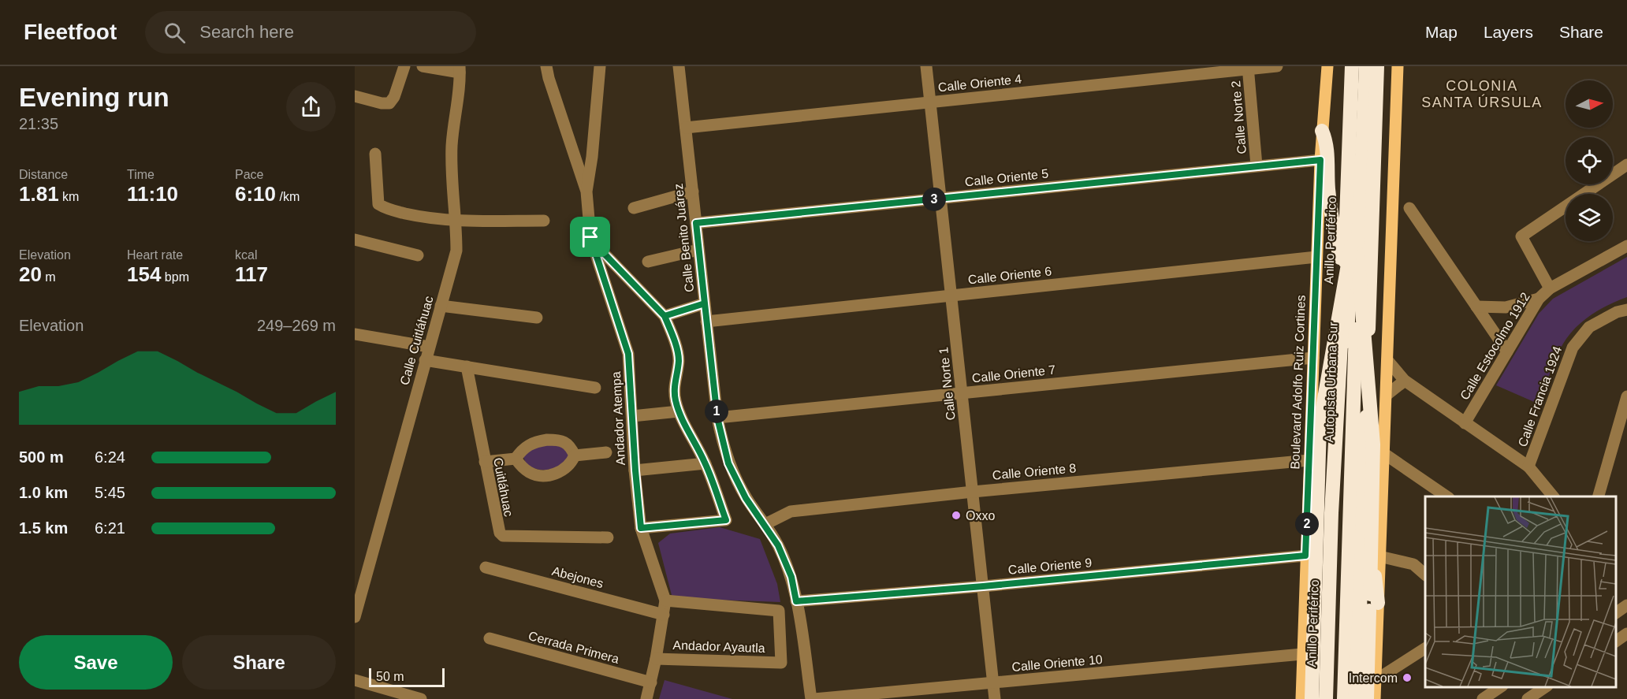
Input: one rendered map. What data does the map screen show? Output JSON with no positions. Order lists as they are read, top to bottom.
{
  "streets": {
    "highway": ["Anillo Periférico", "Autopista Urbana Sur"],
    "main road": ["Boulevard Adolfo Ruiz Cortines"],
    "street": [
      "Calle Oriente 4",
      "Calle Norte 2",
      "Calle Oriente 5",
      "Calle Benito Juárez",
      "Calle Oriente 6",
      "Calle Cuitláhuac",
      "Calle Estocolmo 1912",
      "Calle Oriente 7",
      "Calle Norte 1",
      "Calle Francia 1924",
      "Andador Atempa",
      "Calle Oriente 8",
      "Cuitláhuac",
      "Calle Oriente 9",
      "Abejones",
      "Andador Ayautla",
      "Cerrada Primera",
      "Calle Oriente 10"
    ]
  },
  "crossings": [
    ["Calle Oriente 4", "Calle Norte 2"],
    ["Calle Oriente 4", "Calle Benito Juárez"],
    ["Calle Oriente 4", "Calle Norte 1"],
    ["Calle Norte 2", "Calle Oriente 5"],
    ["Calle Oriente 5", "Calle Benito Juárez"],
    ["Calle Oriente 5", "Boulevard Adolfo Ruiz Cortines"],
    ["Calle Oriente 5", "Calle Norte 1"],
    ["Calle Benito Juárez", "Calle Oriente 6"],
    ["Calle Benito Juárez", "Calle Oriente 7"],
    ["Calle Benito Juárez", "Calle Oriente 8"],
    ["Calle Benito Juárez", "Calle Oriente 9"],
    ["Calle Benito Juárez", "Calle Oriente 10"],
    ["Calle Oriente 6", "Boulevard Adolfo Ruiz Cortines"],
    ["Calle Oriente 6", "Calle Norte 1"],
    ["Calle Oriente 7", "Boulevard Adolfo Ruiz Cortines"],
    ["Calle Oriente 7", "Calle Norte 1"],
    ["Boulevard Adolfo Ruiz Cortines", "Calle Oriente 8"],
    ["Boulevard Adolfo Ruiz Cortines", "Calle Oriente 9"],
    ["Boulevard Adolfo Ruiz Cortines", "Calle Oriente 10"],
    ["Calle Norte 1", "Calle Oriente 8"],
    ["Calle Norte 1", "Calle Oriente 9"],
    ["Calle Norte 1", "Calle Oriente 10"],
    ["Andador Atempa", "Andador Ayautla"]
  ],
  "districts": ["COLONIA SANTA ÚRSULA"],
  "places": ["Oxxo", "Intercom"],
  "scale_bar": "50 m",
  "north": "right",
  "page": {
    "header": "Fleetfoot",
    "search": "Search here",
    "nav": ["Map", "Layers", "Share"],
    "heading": ["Evening run", "21:35"],
    "stats": [
      ["Distance", "1.81 km"],
      ["Time", "11:10"],
      ["Pace", "6:10 /km"],
      ["Elevation", "20 m"],
      ["Heart rate", "154 bpm"],
      ["kcal", "117"]
    ],
    "pins": ["3", "1", "2"],
    "chart": ["Elevation", "249–269 m"],
    "list": [
      {
        "name": "500 m",
        "note": "6:24"
      },
      {
        "name": "1.0 km",
        "note": "5:45"
      },
      {
        "name": "1.5 km",
        "note": "6:21"
      }
    ],
    "buttons": ["Save", "Share"],
    "scale": "50 m"
  }
}
